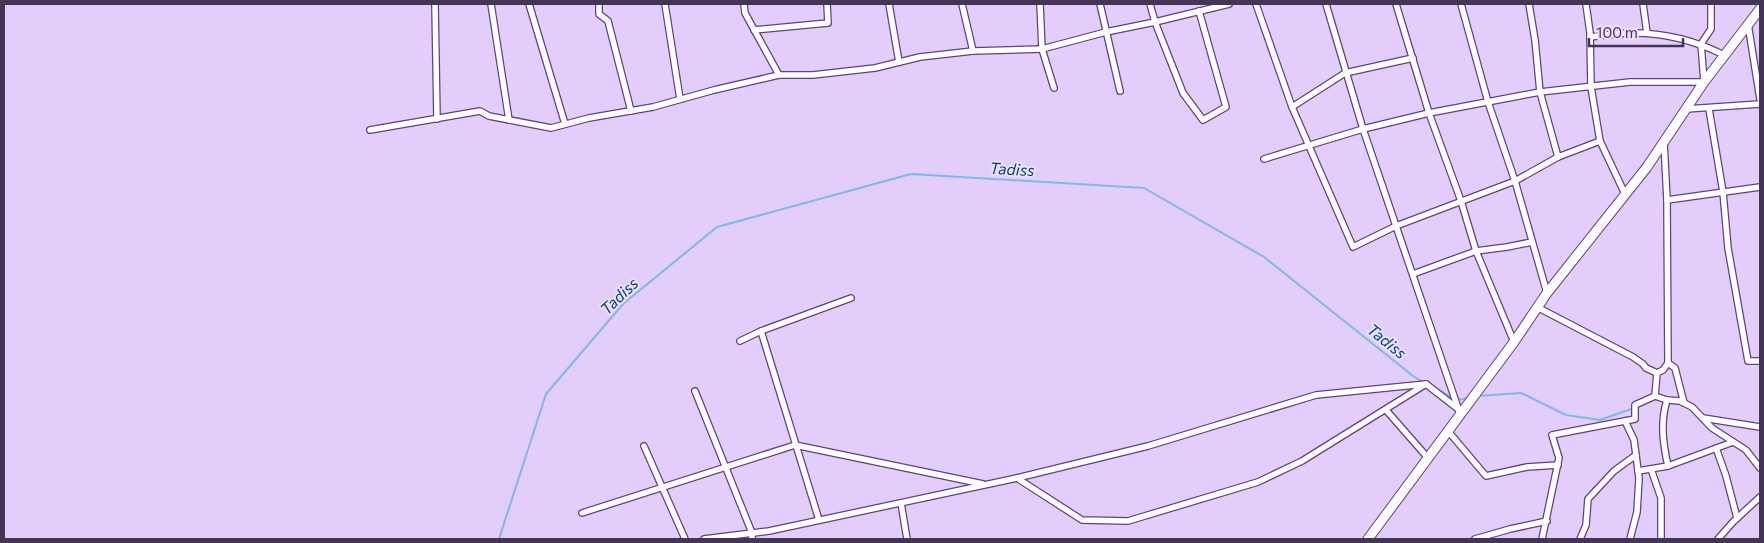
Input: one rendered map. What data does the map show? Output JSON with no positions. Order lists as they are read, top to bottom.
{
  "water": ["Tadiss"],
  "scale_bar": "100 m"
}
